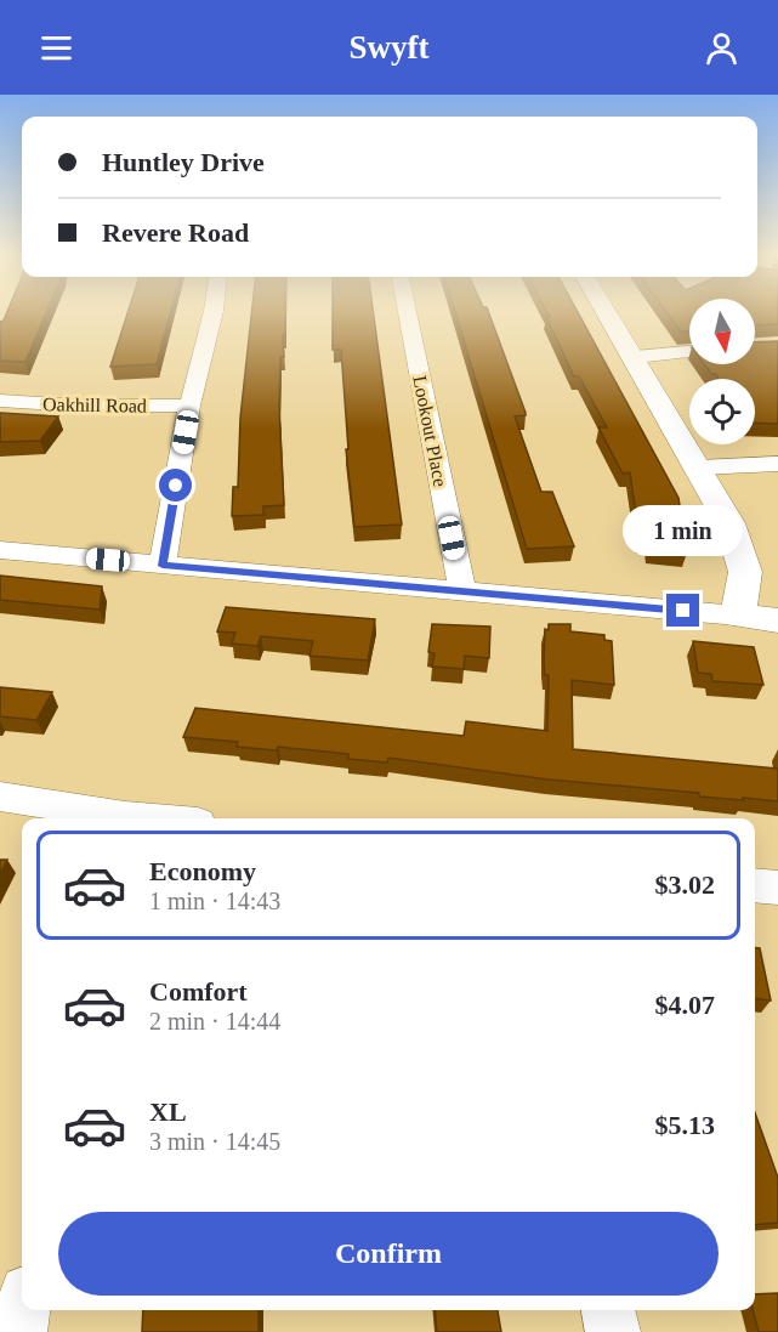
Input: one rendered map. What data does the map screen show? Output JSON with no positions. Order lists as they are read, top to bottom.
{
  "streets": {
    "street": ["Oakhill Road", "Lookout Place"]
  },
  "north": "bottom",
  "page": {
    "header": "Swyft",
    "banner": ["Huntley Drive", "Revere Road"],
    "bubble": "1 min",
    "list": [
      {
        "name": "Economy",
        "note": "1 min · 14:43",
        "value": "$3.02"
      },
      {
        "name": "Comfort",
        "note": "2 min · 14:44",
        "value": "$4.07"
      },
      {
        "name": "XL",
        "note": "3 min · 14:45",
        "value": "$5.13"
      }
    ],
    "buttons": "Confirm"
  }
}
